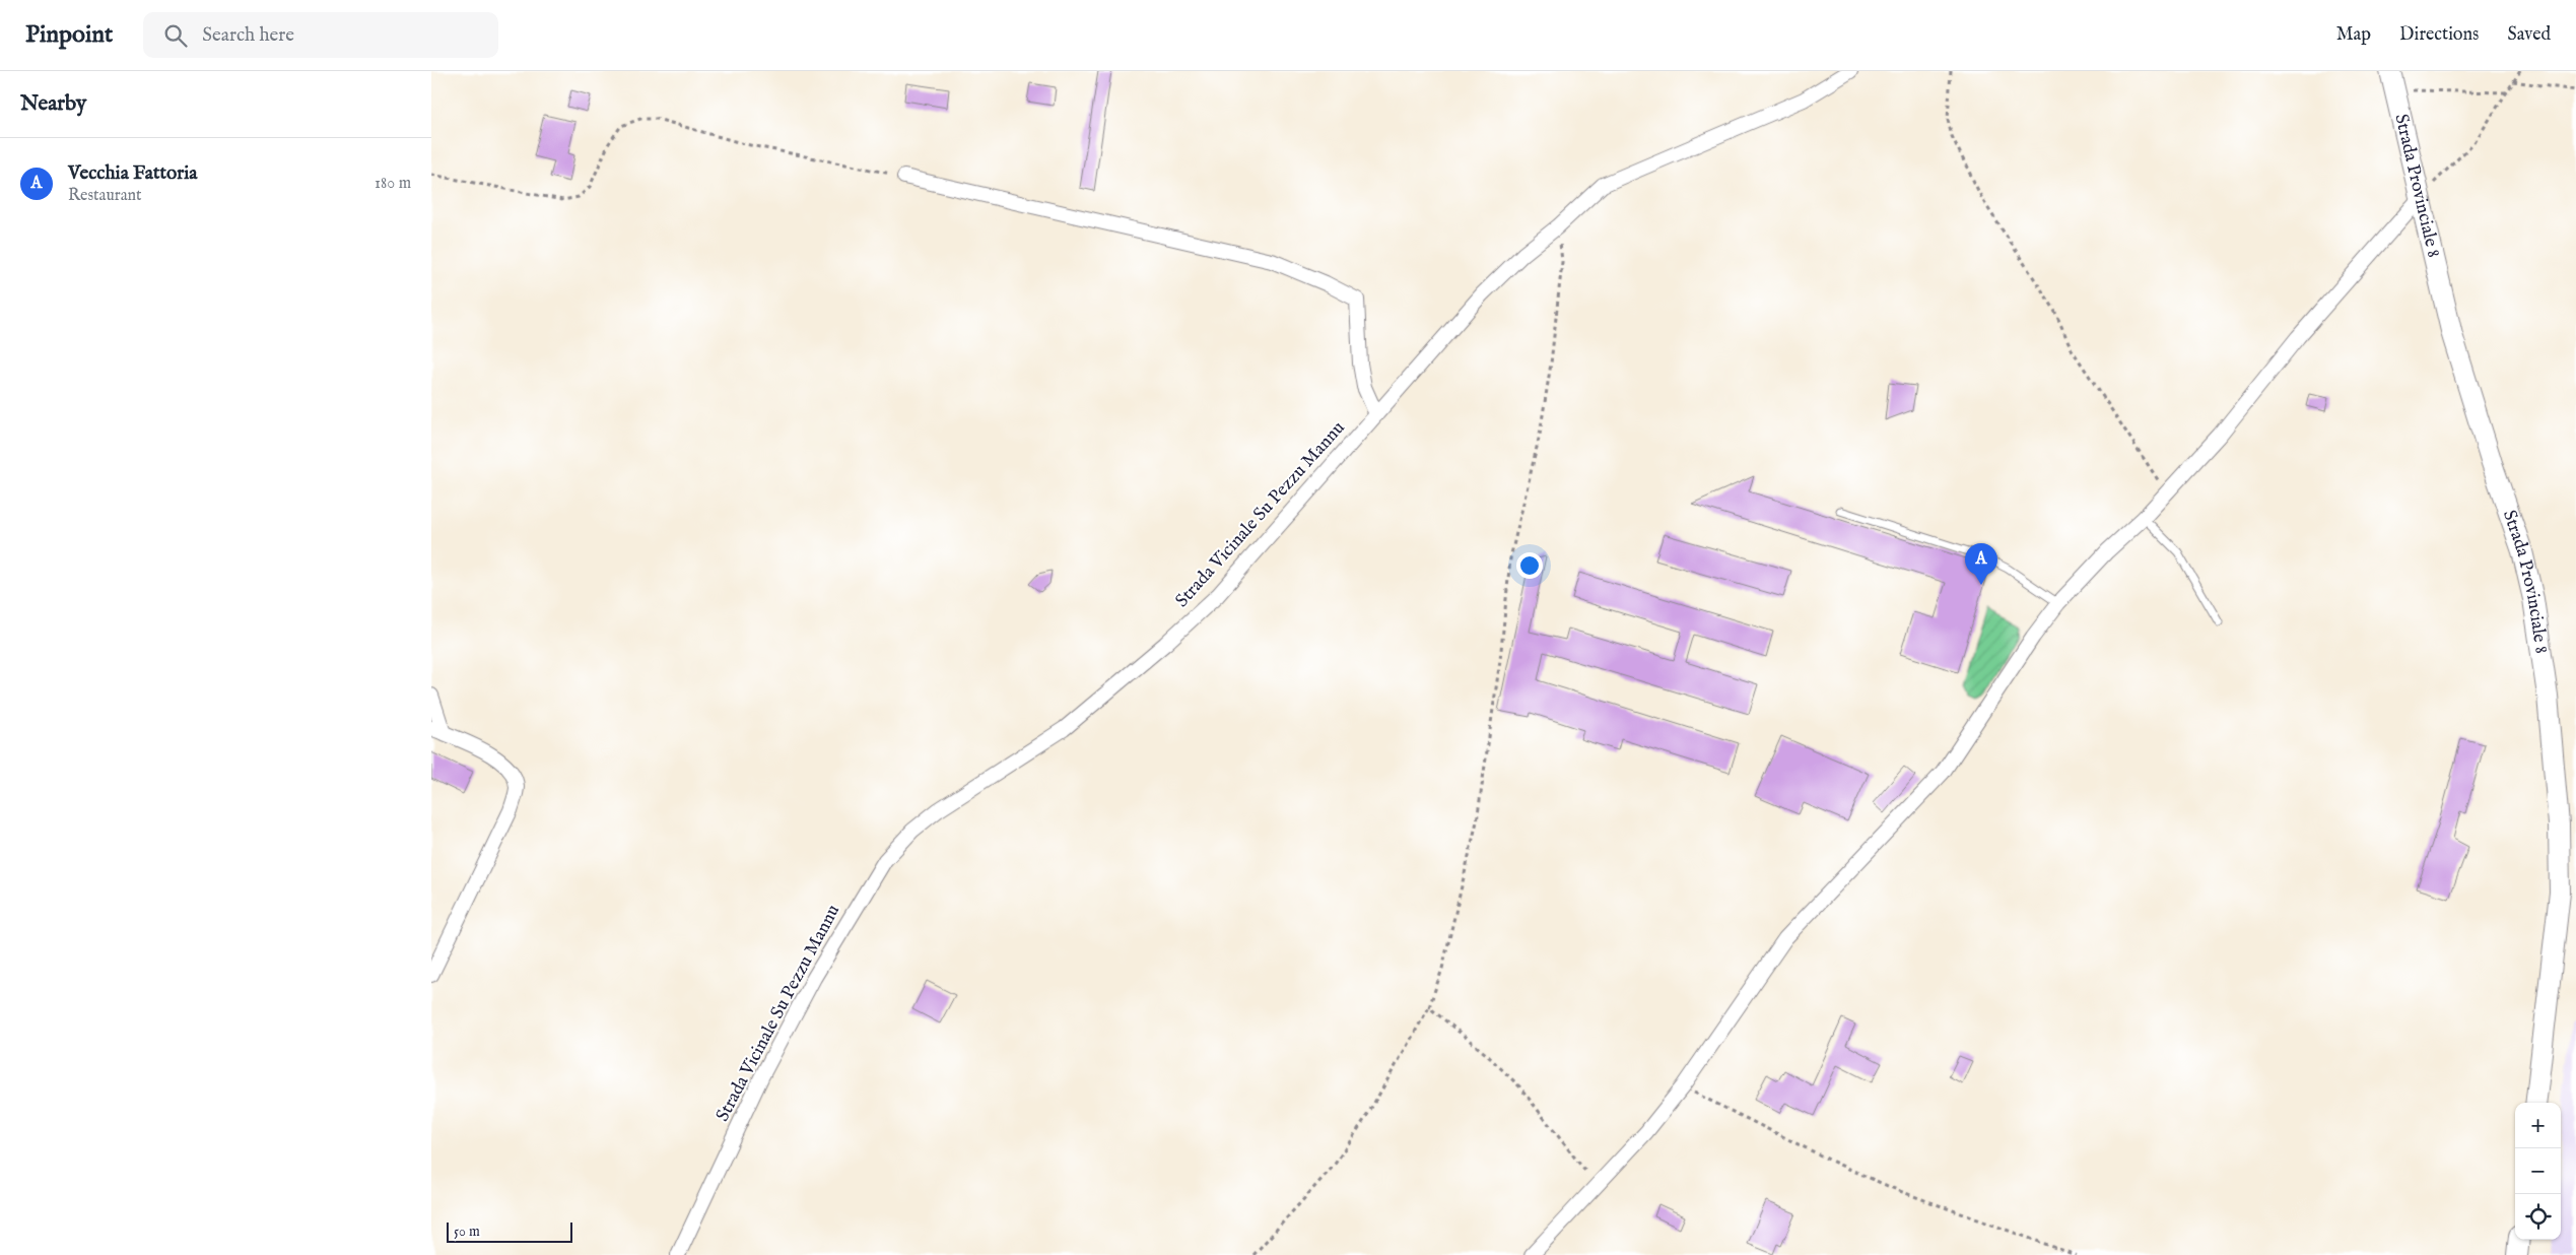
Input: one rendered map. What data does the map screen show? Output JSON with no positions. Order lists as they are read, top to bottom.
{
  "streets": {
    "main road": ["Strada Provinciale 8"],
    "street": ["Strada Vicinale Su Pezzu Mannu"]
  },
  "scale_bar": "50 m",
  "page": {
    "header": "Pinpoint",
    "search": "Search here",
    "nav": ["Map", "Directions", "Saved"],
    "heading": "Nearby",
    "list": [
      {
        "mark": "A",
        "name": "Vecchia Fattoria",
        "note": "Restaurant",
        "value": "180 m"
      }
    ],
    "pins": "A",
    "map_buttons": ["+", "−"],
    "scale": "50 m"
  }
}
